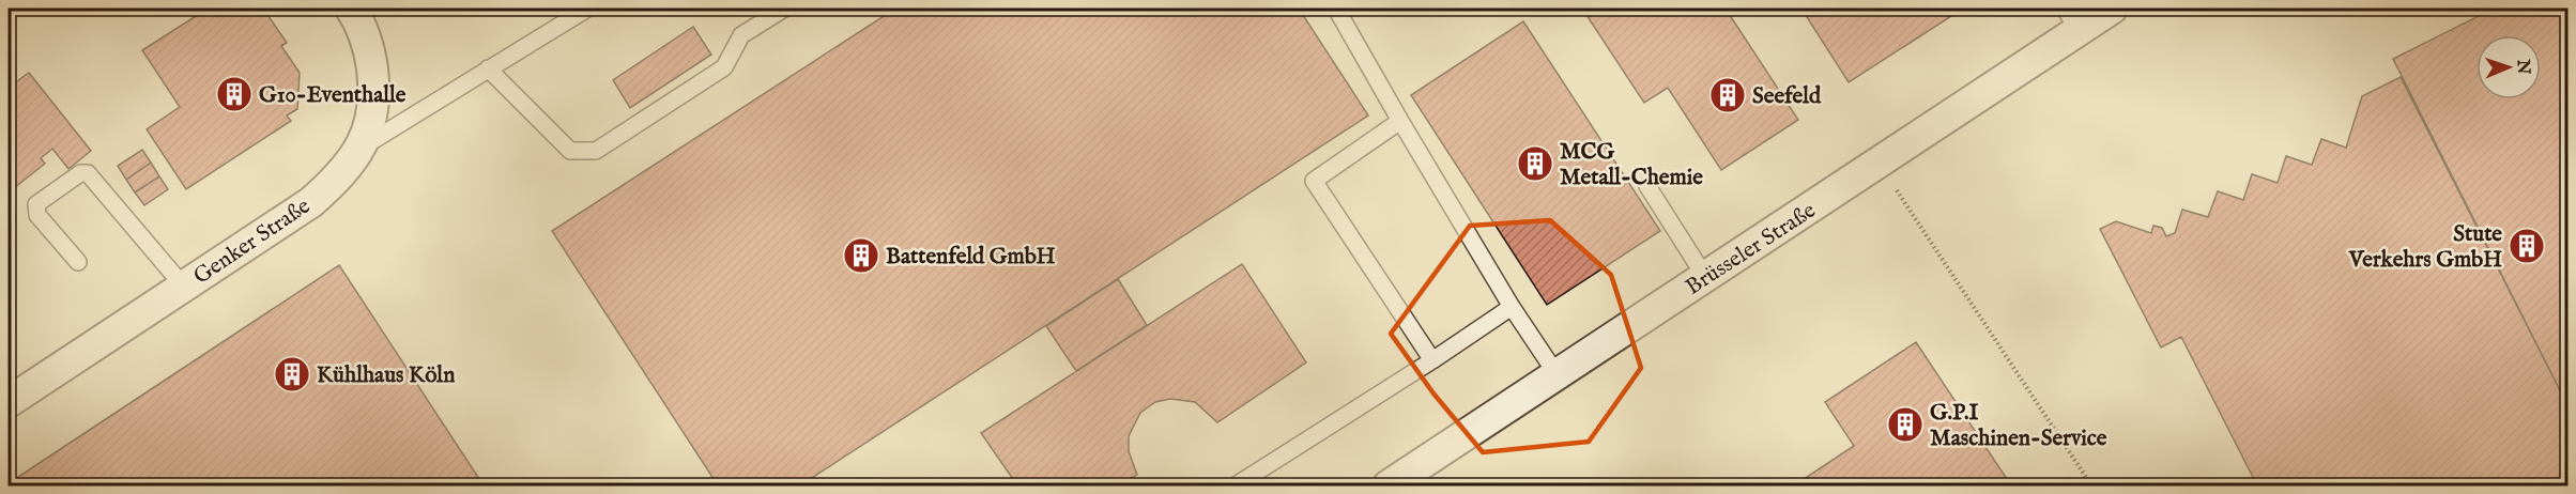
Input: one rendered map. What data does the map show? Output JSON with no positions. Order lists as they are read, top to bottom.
{
  "streets": {
    "street": ["Genker Straße", "Brüsseler Straße"]
  },
  "places": {
    "building": [
      "G10-Eventhalle",
      "Seefeld",
      "MCG Metall-Chemie",
      "Stute Verkehrs GmbH",
      "Battenfeld GmbH",
      "Kühlhaus Köln",
      "G.P.I Maschinen-Service"
    ]
  },
  "north": "right"
}
